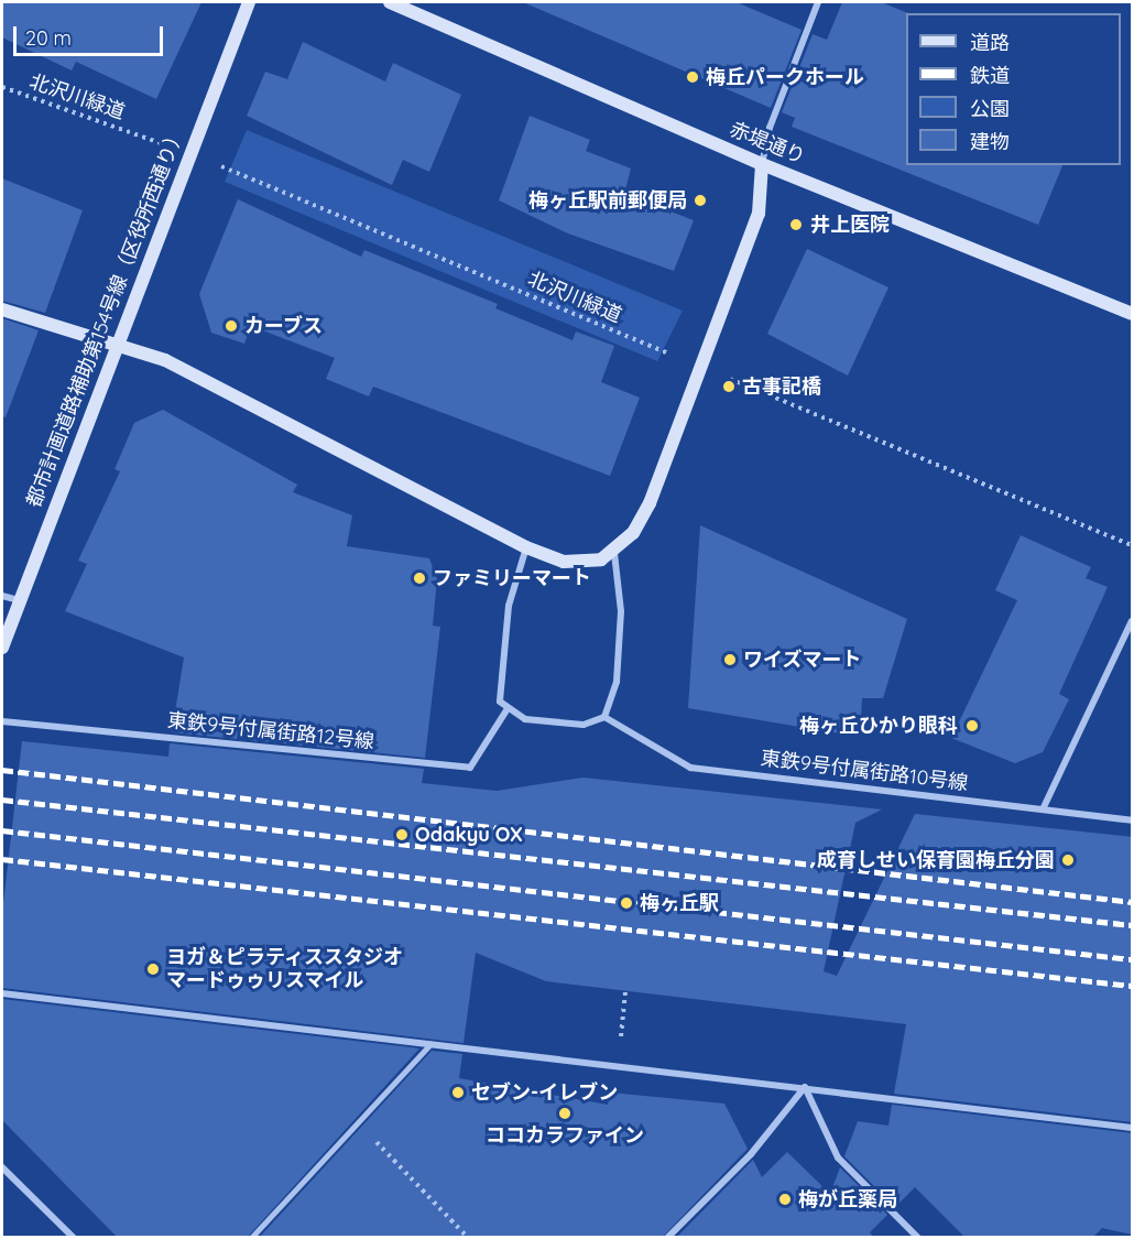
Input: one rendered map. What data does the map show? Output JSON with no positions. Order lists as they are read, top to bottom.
{
  "streets": {
    "street": [
      "赤堤通り",
      "都市計画道路補助第154号線（区役所西通り）",
      "東鉄9号付属街路12号線",
      "東鉄9号付属街路10号線"
    ],
    "path": ["北沢川緑道"]
  },
  "crossings": [
    ["北沢川緑道", "都市計画道路補助第154号線（区役所西通り）"]
  ],
  "places": [
    "梅丘パークホール",
    "梅ヶ丘駅前郵便局",
    "井上医院",
    "カーブス",
    "古事記橋",
    "ファミリーマート",
    "ワイズマート",
    "梅ヶ丘ひかり眼科",
    "Odakyu OX",
    "成育しせい保育園梅丘分園",
    "梅ヶ丘駅",
    "ヨガ＆ピラティススタジオ マードゥゥリスマイル",
    "セブン-イレブン",
    "ココカラファイン",
    "梅が丘薬局"
  ],
  "legend": [
    "道路",
    "鉄道",
    "公園",
    "建物"
  ],
  "scale_bar": "20 m"
}
